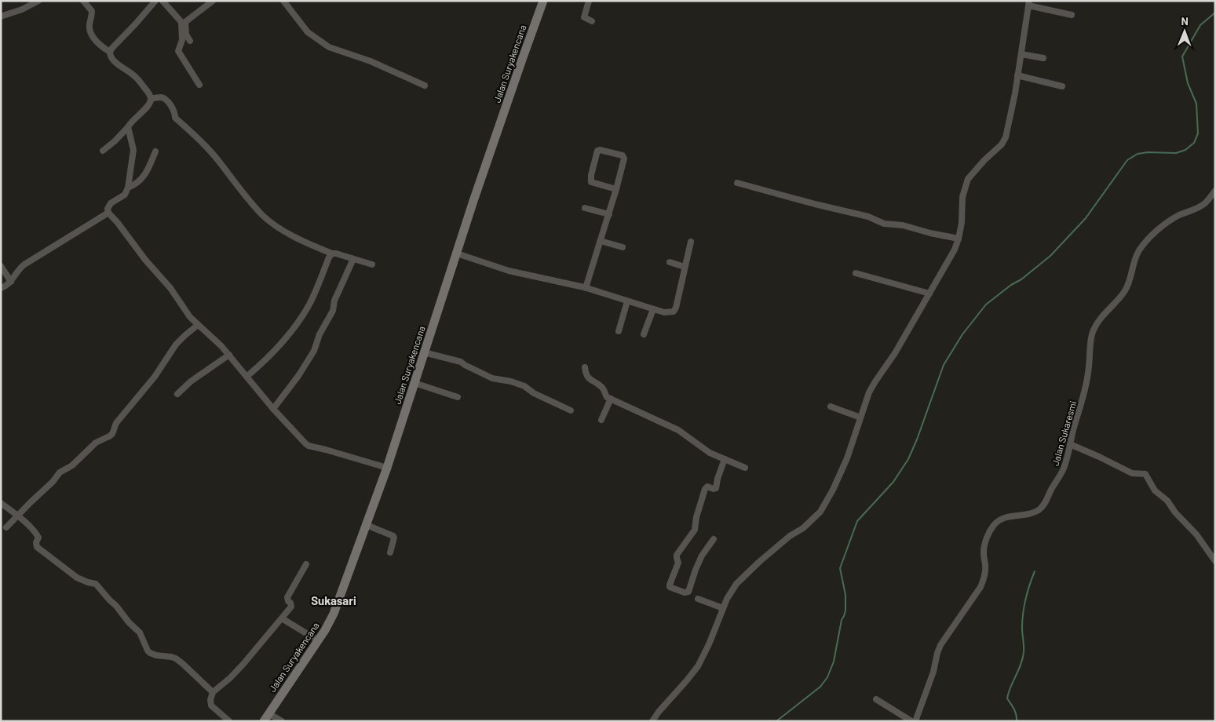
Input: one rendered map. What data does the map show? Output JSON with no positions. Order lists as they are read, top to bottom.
{
  "streets": {
    "street": ["Jalan Suryakencana", "Jalan Sukaresmi"]
  },
  "districts": ["Sukasari"],
  "north": "top"
}
